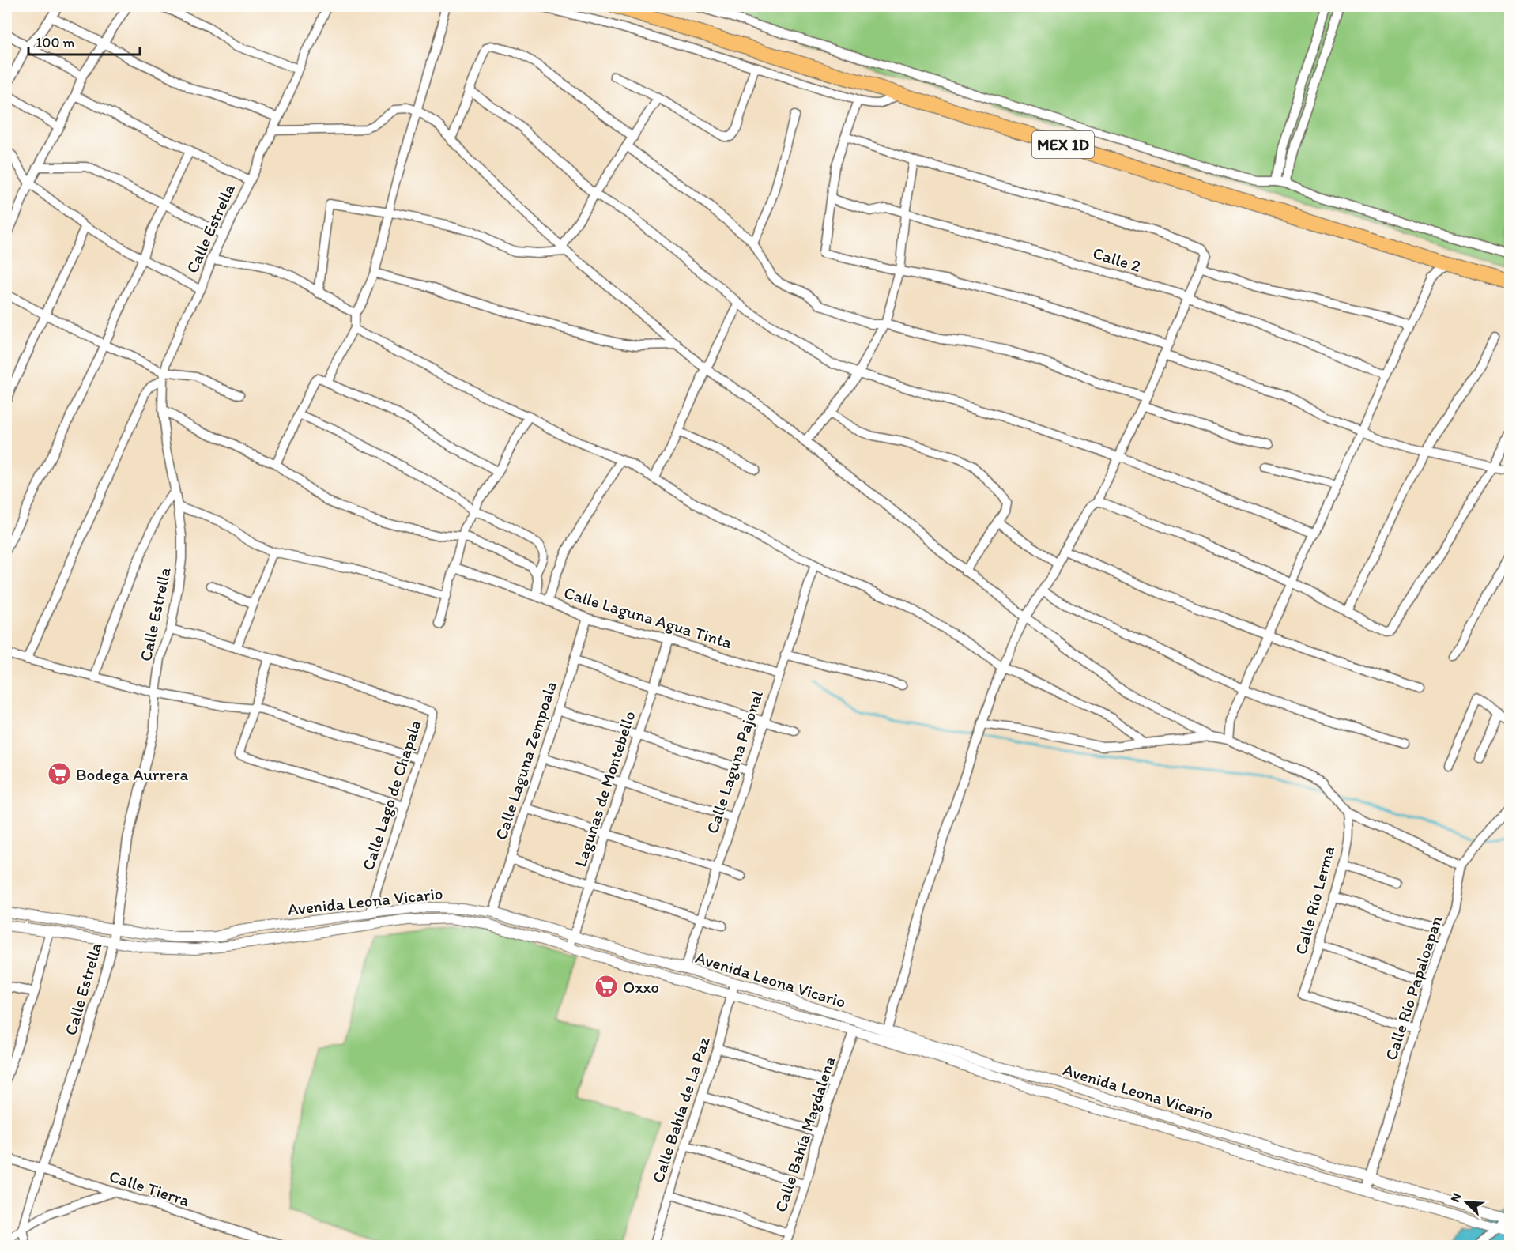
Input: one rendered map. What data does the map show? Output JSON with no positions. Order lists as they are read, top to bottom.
{
  "streets": {
    "highway": ["MEX 1D"],
    "street": [
      "Calle Estrella",
      "Calle 2",
      "Calle Laguna Agua Tinta",
      "Calle Laguna Zempoala",
      "Calle Laguna Pajonal",
      "Lagunas de Montebello",
      "Calle Lago de Chapala",
      "Calle Río Lerma",
      "Avenida Leona Vicario",
      "Calle Río Papaloapan",
      "Calle Bahía de La Paz",
      "Calle Bahía Magdalena",
      "Calle Tierra"
    ]
  },
  "crossings": [
    ["Calle Estrella", "Avenida Leona Vicario"],
    ["Calle Estrella", "Calle Tierra"],
    ["Calle Laguna Agua Tinta", "Calle Laguna Zempoala"],
    ["Calle Laguna Agua Tinta", "Calle Laguna Pajonal"],
    ["Calle Laguna Agua Tinta", "Lagunas de Montebello"],
    ["Calle Laguna Zempoala", "Avenida Leona Vicario"],
    ["Calle Laguna Pajonal", "Avenida Leona Vicario"],
    ["Lagunas de Montebello", "Avenida Leona Vicario"],
    ["Calle Lago de Chapala", "Avenida Leona Vicario"],
    ["Calle Río Lerma", "Calle Río Papaloapan"],
    ["Avenida Leona Vicario", "Calle Río Papaloapan"],
    ["Avenida Leona Vicario", "Calle Bahía de La Paz"],
    ["Avenida Leona Vicario", "Calle Bahía Magdalena"]
  ],
  "places": {
    "supermarket": ["Bodega Aurrera", "Oxxo"]
  },
  "scale_bar": "100 m",
  "north": "top left"
}
